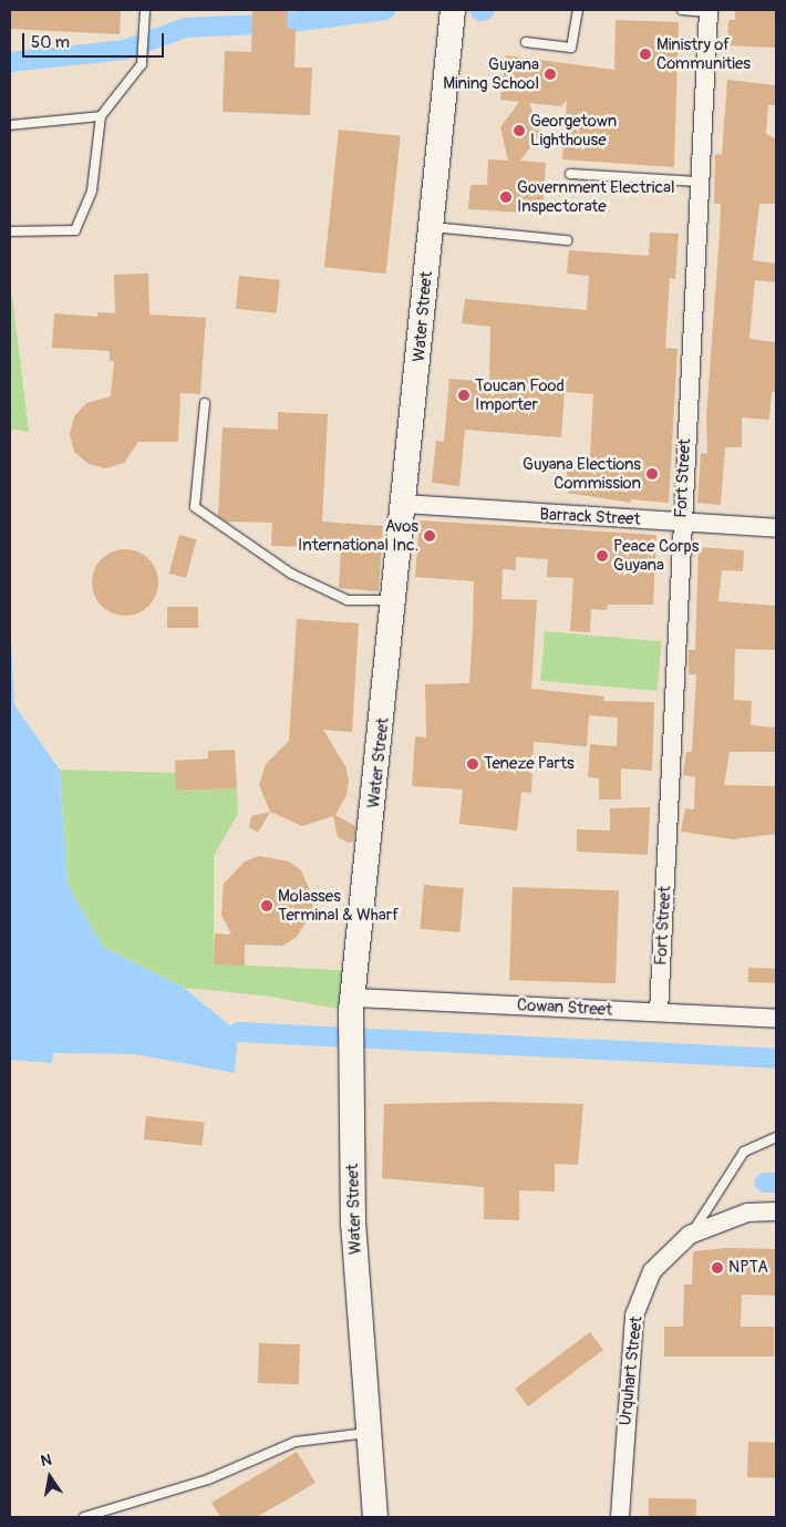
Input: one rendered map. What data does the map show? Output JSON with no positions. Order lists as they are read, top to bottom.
{
  "streets": {
    "street": [
      "Water Street",
      "Fort Street",
      "Barrack Street",
      "Cowan Street",
      "Urquhart Street"
    ]
  },
  "crossings": [
    ["Water Street", "Barrack Street"],
    ["Water Street", "Cowan Street"],
    ["Fort Street", "Barrack Street"],
    ["Fort Street", "Cowan Street"]
  ],
  "places": [
    "Ministry of Communities",
    "Guyana Mining School",
    "Georgetown Lighthouse",
    "Government Electrical Inspectorate",
    "Toucan Food Importer",
    "Guyana Elections Commission",
    "Avos International Inc.",
    "Peace Corps Guyana",
    "Teneze Parts",
    "Molasses Terminal & Wharf",
    "NPTA"
  ],
  "scale_bar": "50 m",
  "north": "top"
}
